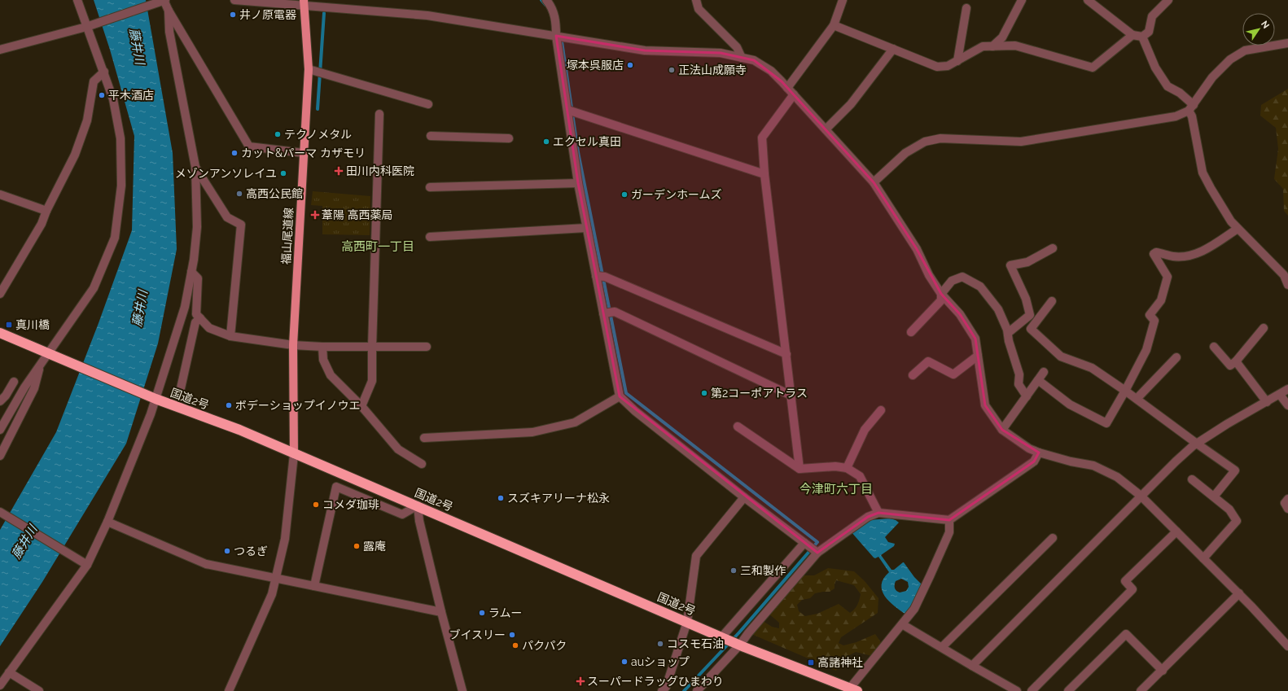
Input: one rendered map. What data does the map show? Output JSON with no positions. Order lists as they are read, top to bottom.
{
  "streets": {
    "highway": ["国道2号"],
    "main road": ["福山尾道線"]
  },
  "crossings": [
    ["福山尾道線", "国道2号"]
  ],
  "districts": ["高西町一丁目", "今津町六丁目"],
  "water": ["藤井川"],
  "places": {
    "other": [
      "井ノ原電器",
      "塚本呉服店",
      "正法山成願寺",
      "平木酒店",
      "テクノメタル",
      "エクセル真田",
      "カット&パーマ カザモリ",
      "メゾンアンソレイユ",
      "高西公民館",
      "ガーデンホームズ",
      "第2コーポアトラス",
      "ボデーショップイノウエ",
      "スズキアリーナ松永",
      "コメダ珈琲",
      "露庵",
      "つるぎ",
      "三和製作",
      "ラムー",
      "ブイスリー",
      "コスモ石油",
      "パクパク",
      "auショップ"
    ],
    "health": ["田川内科医院", "葦陽 高西薬局", "スーパードラッグひまわり"],
    "transit": ["真川橋", "高諸神社"]
  },
  "north": "top right"
}
